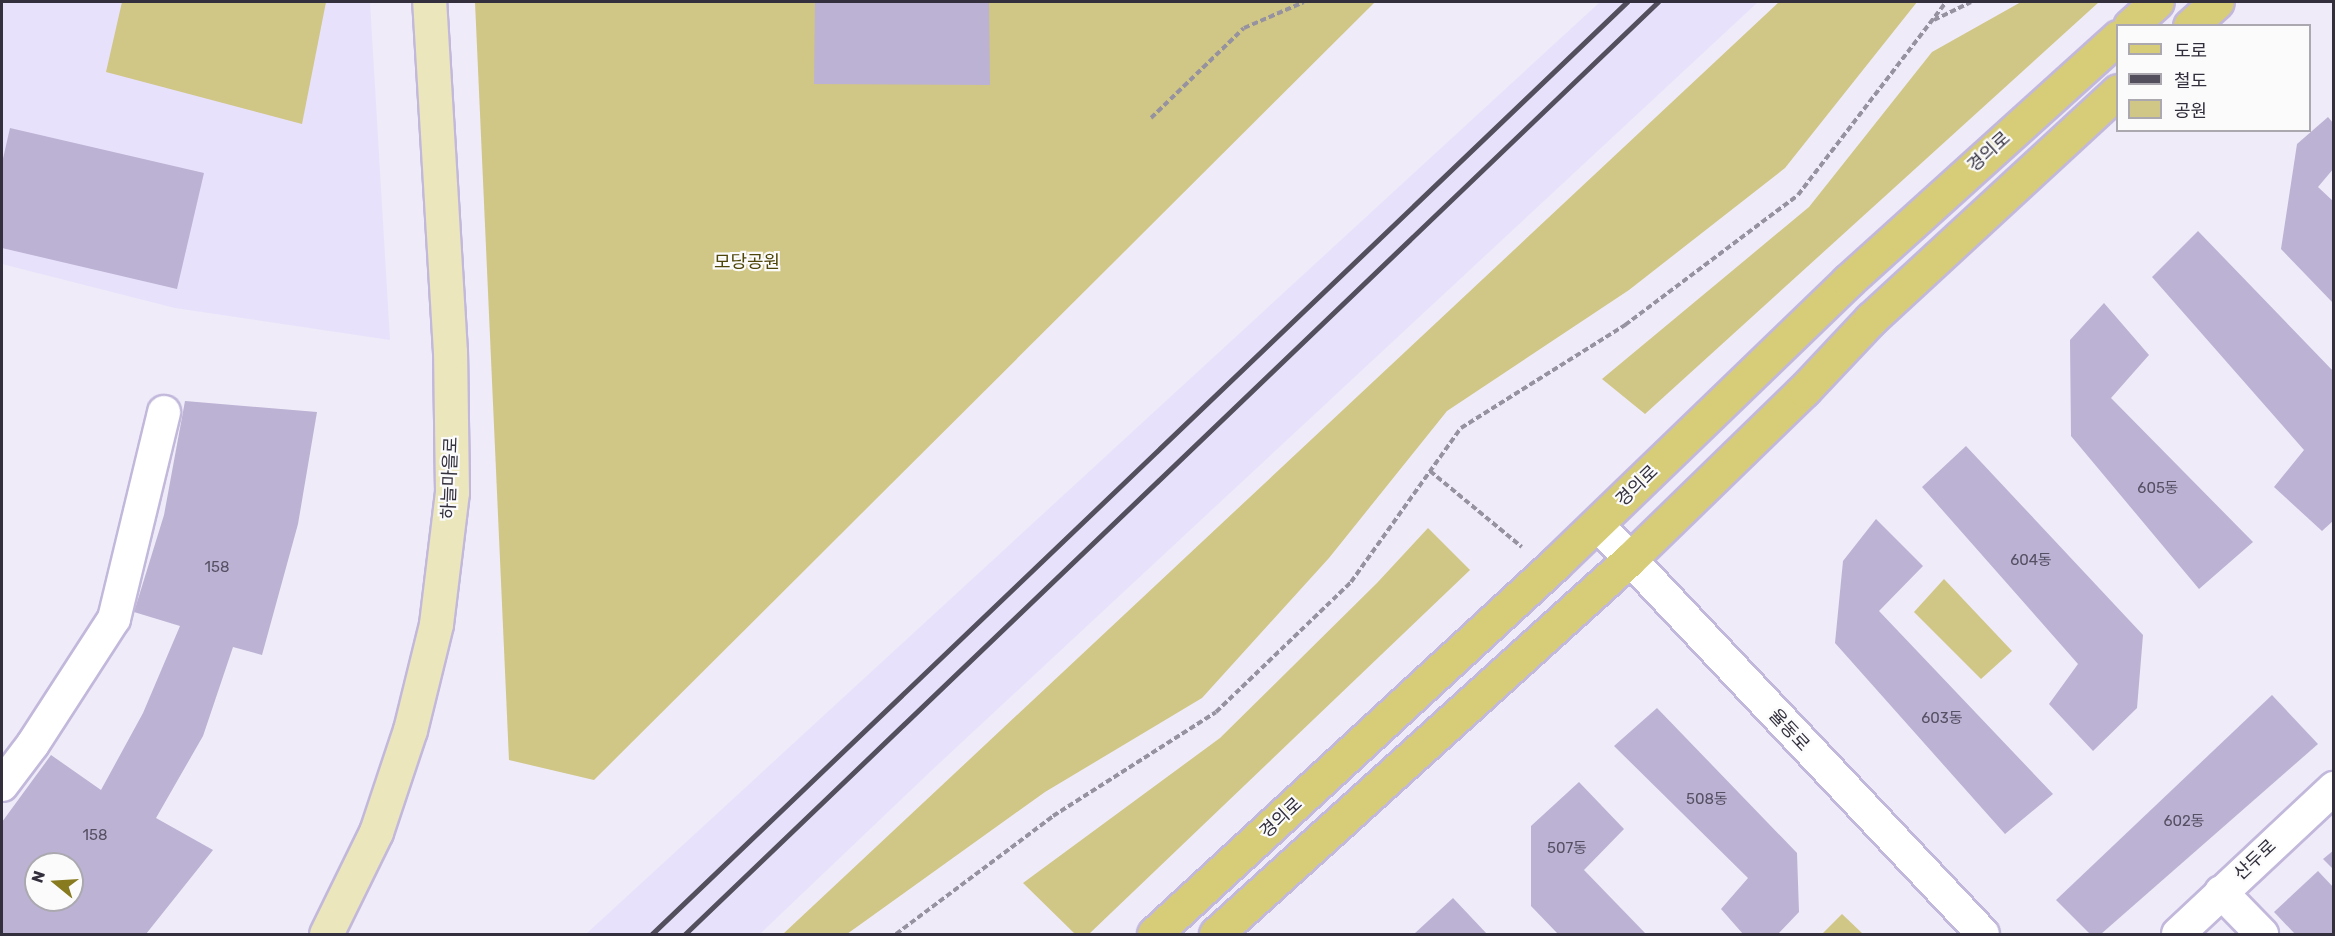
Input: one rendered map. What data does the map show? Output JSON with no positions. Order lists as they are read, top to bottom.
{
  "streets": {
    "main road": ["경의로", "하늘마을로"],
    "street": ["율동로", "산두로"]
  },
  "crossings": [
    ["경의로", "율동로"]
  ],
  "parks": ["모당공원"],
  "house_numbers": [
    "605동",
    "604동",
    "158",
    "603동",
    "508동",
    "602동",
    "158",
    "507동"
  ],
  "legend": ["도로", "철도", "공원"],
  "north": "left"
}
